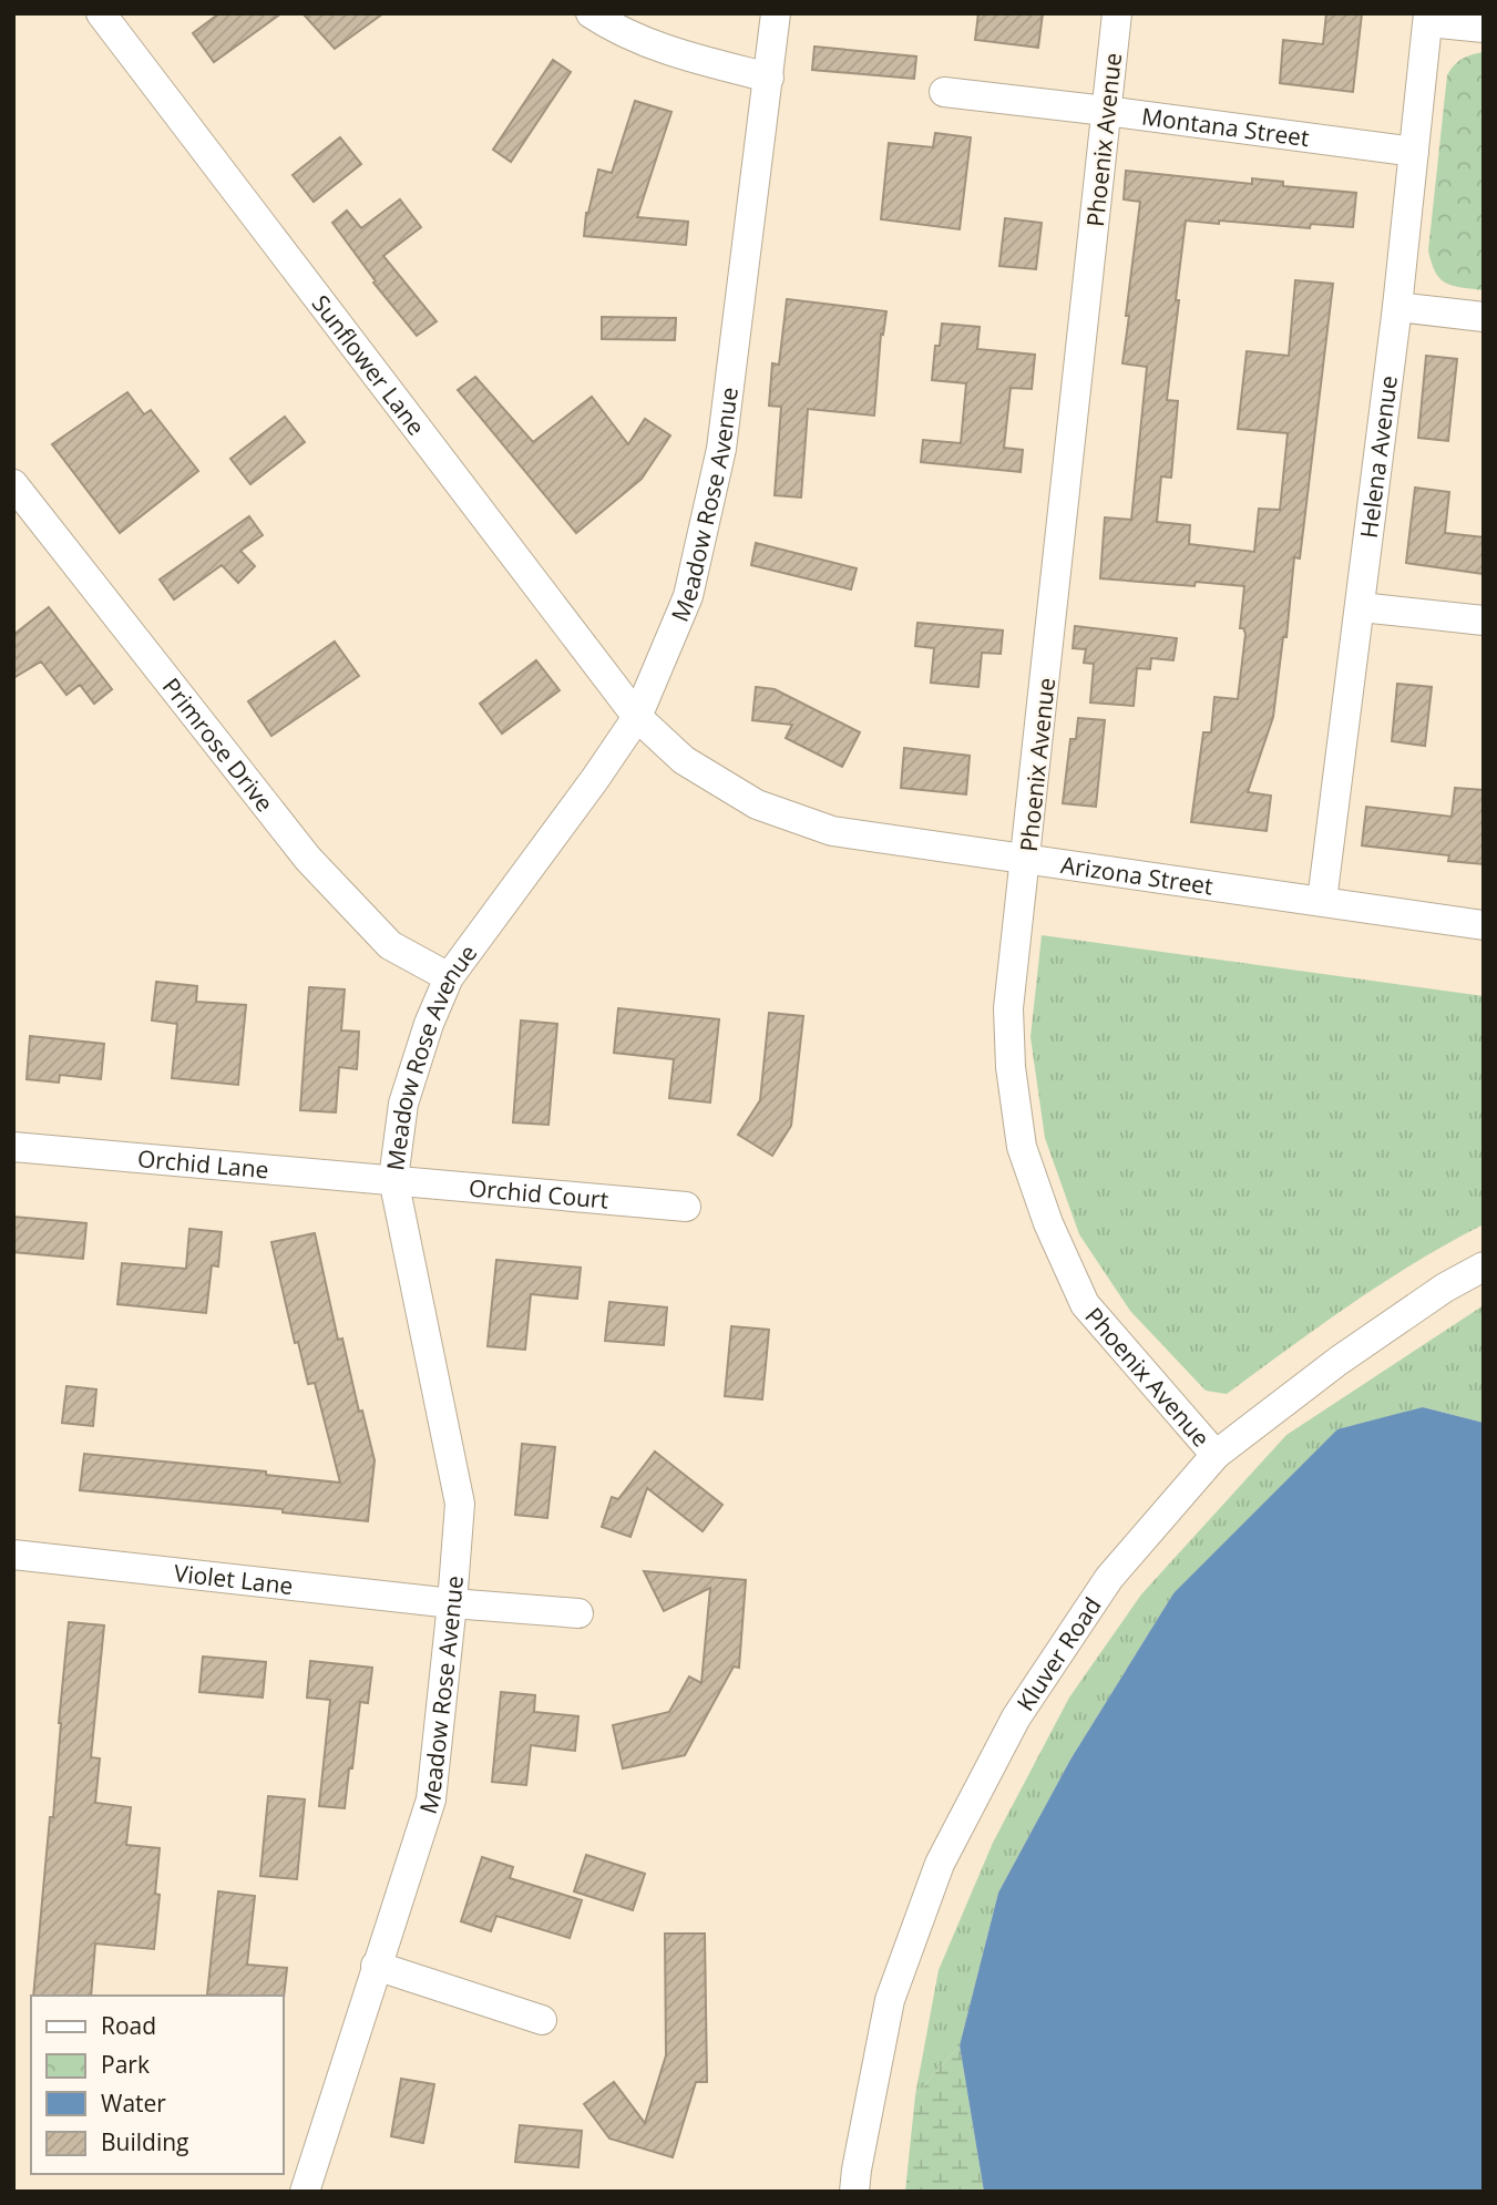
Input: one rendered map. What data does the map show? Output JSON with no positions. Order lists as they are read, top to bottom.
{
  "streets": {
    "street": [
      "Montana Street",
      "Phoenix Avenue",
      "Sunflower Lane",
      "Helena Avenue",
      "Meadow Rose Avenue",
      "Primrose Drive",
      "Arizona Street",
      "Orchid Lane",
      "Orchid Court",
      "Violet Lane",
      "Kluver Road"
    ]
  },
  "crossings": [
    ["Montana Street", "Phoenix Avenue"],
    ["Montana Street", "Helena Avenue"],
    ["Phoenix Avenue", "Arizona Street"],
    ["Phoenix Avenue", "Kluver Road"],
    ["Sunflower Lane", "Meadow Rose Avenue"],
    ["Sunflower Lane", "Arizona Street"],
    ["Helena Avenue", "Arizona Street"],
    ["Meadow Rose Avenue", "Primrose Drive"],
    ["Meadow Rose Avenue", "Arizona Street"],
    ["Meadow Rose Avenue", "Orchid Lane"],
    ["Meadow Rose Avenue", "Orchid Court"],
    ["Meadow Rose Avenue", "Violet Lane"],
    ["Orchid Lane", "Orchid Court"]
  ],
  "legend": [
    "Road",
    "Park",
    "Water",
    "Building"
  ]
}
